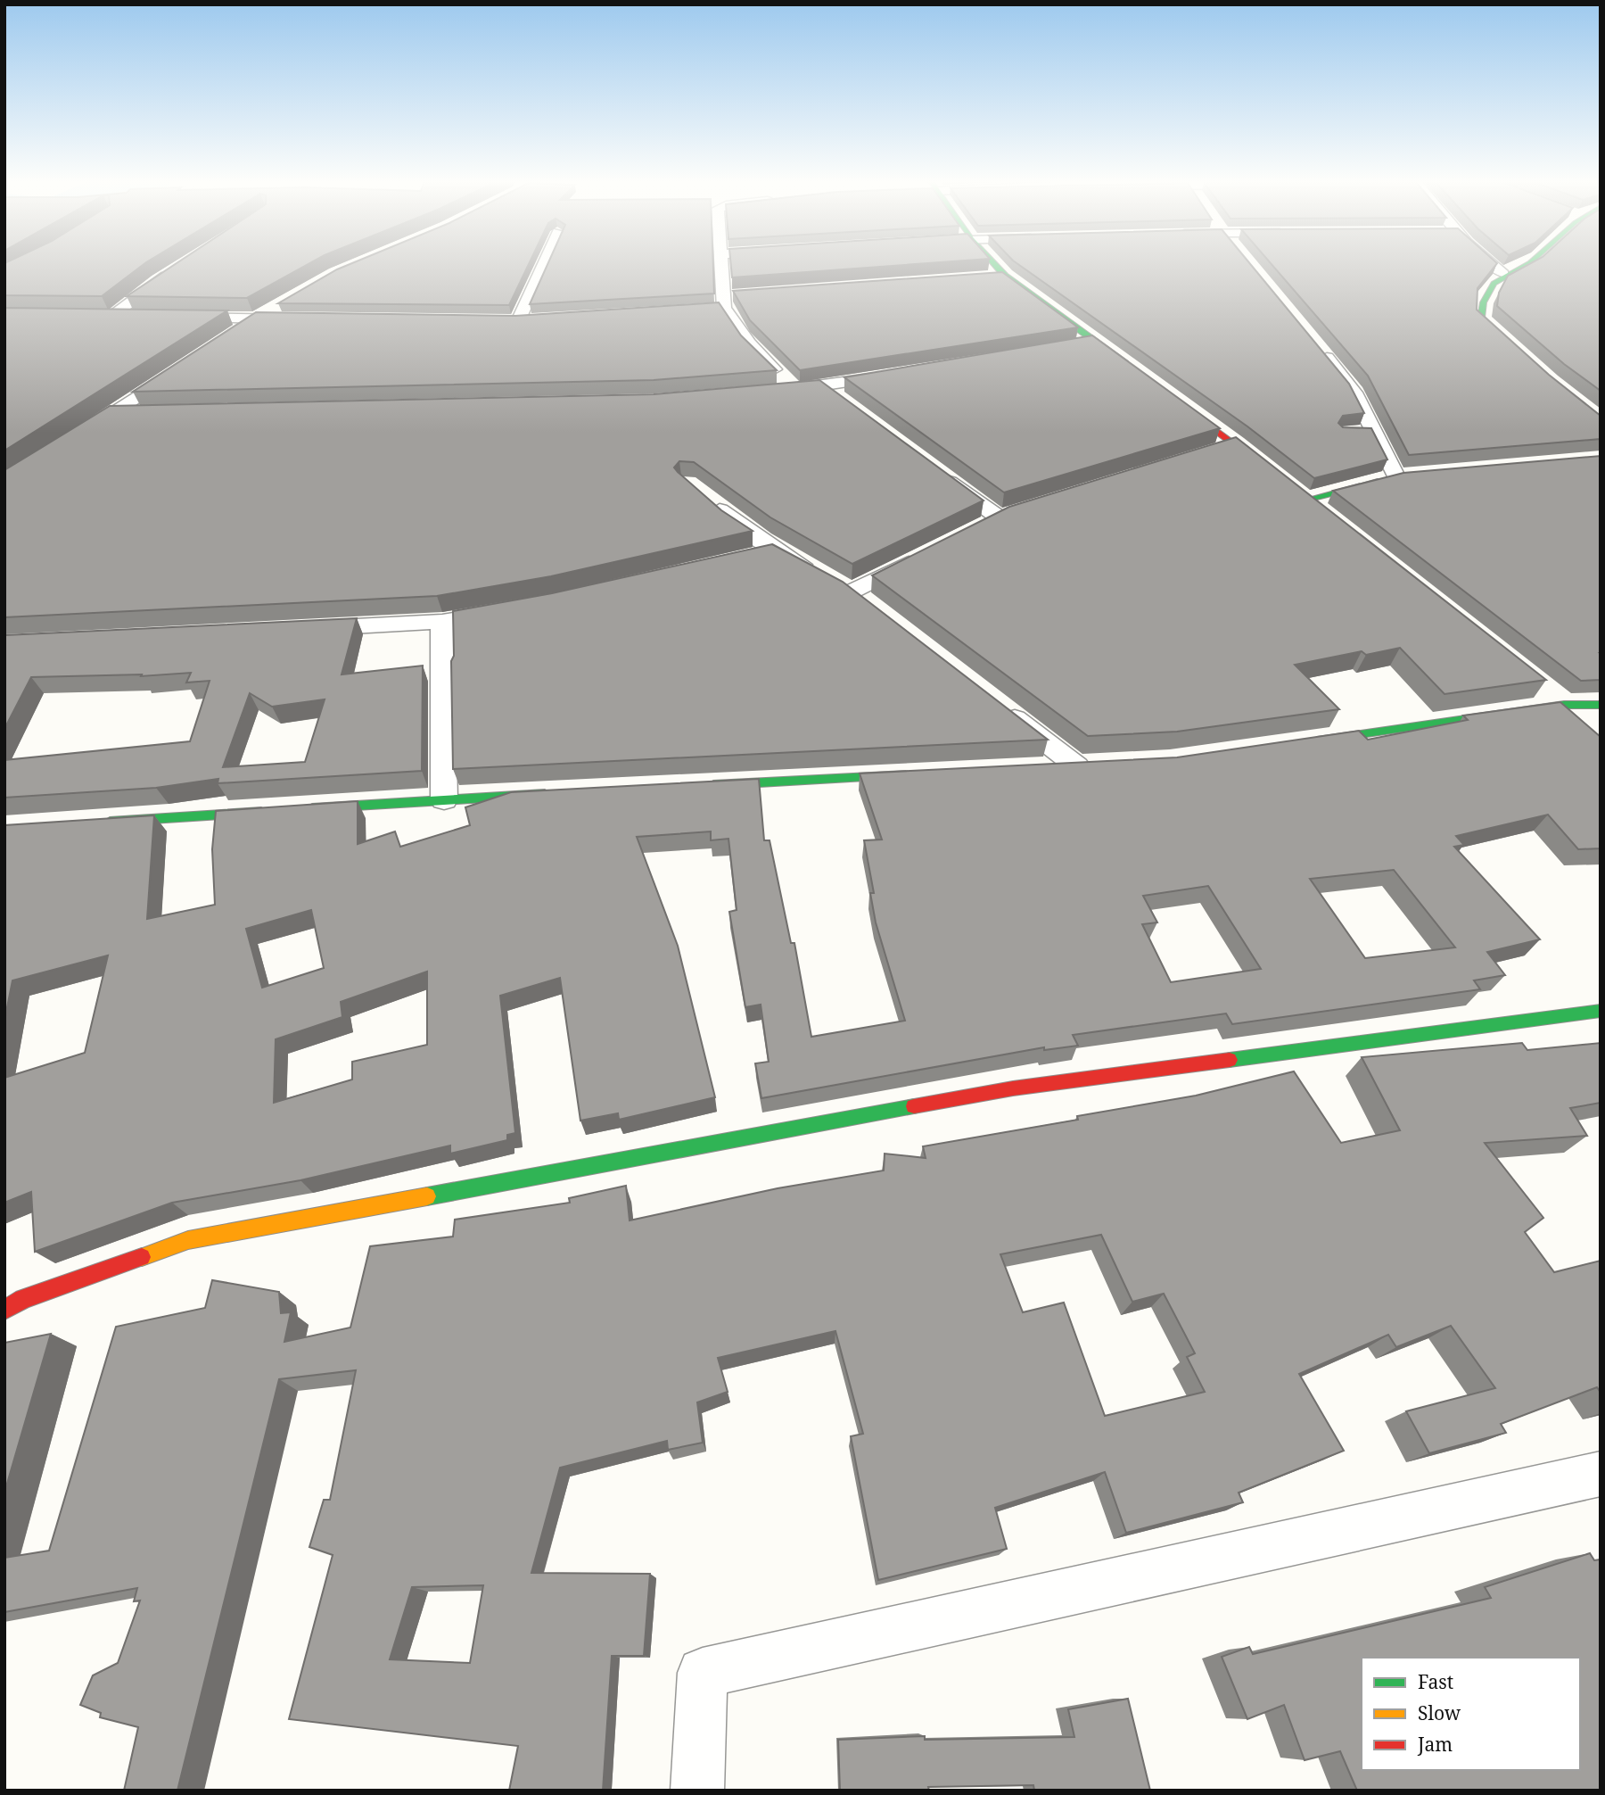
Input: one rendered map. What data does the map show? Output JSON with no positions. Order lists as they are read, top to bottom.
{
  "legend": ["Fast", "Slow", "Jam"]
}
